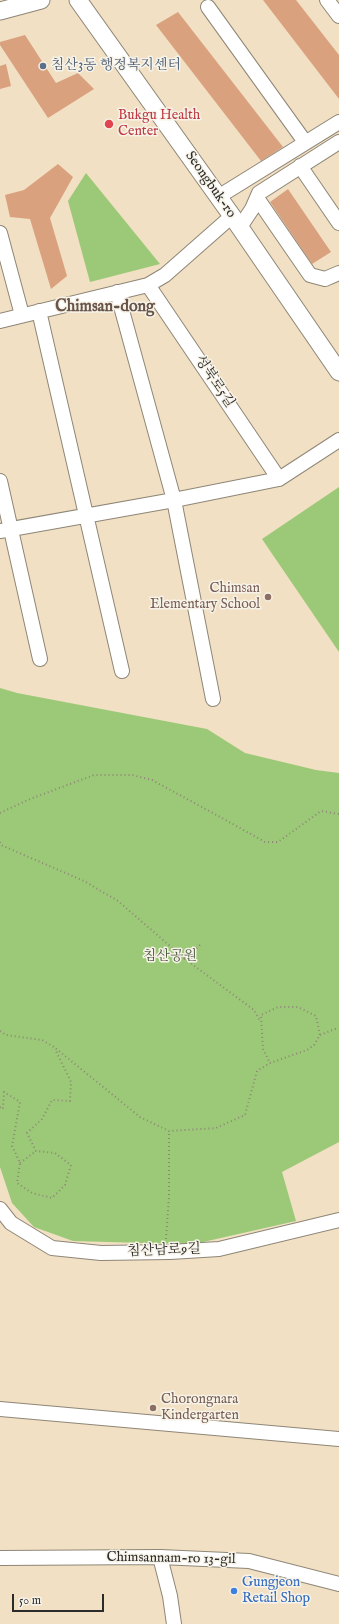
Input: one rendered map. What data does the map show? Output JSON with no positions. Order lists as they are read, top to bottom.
{
  "streets": {
    "main road": ["Seongbuk-ro"],
    "street": ["성북로5길", "침산남로9길", "Chimsannam-ro 13-gil"]
  },
  "districts": ["Chimsan-dong"],
  "parks": ["침산공원"],
  "places": [
    "침산3동 행정복지센터",
    "Bukgu Health Center",
    "Chimsan Elementary School",
    "Chorongnara Kindergarten",
    "Gungjeon Retail Shop"
  ],
  "scale_bar": "50 m"
}
